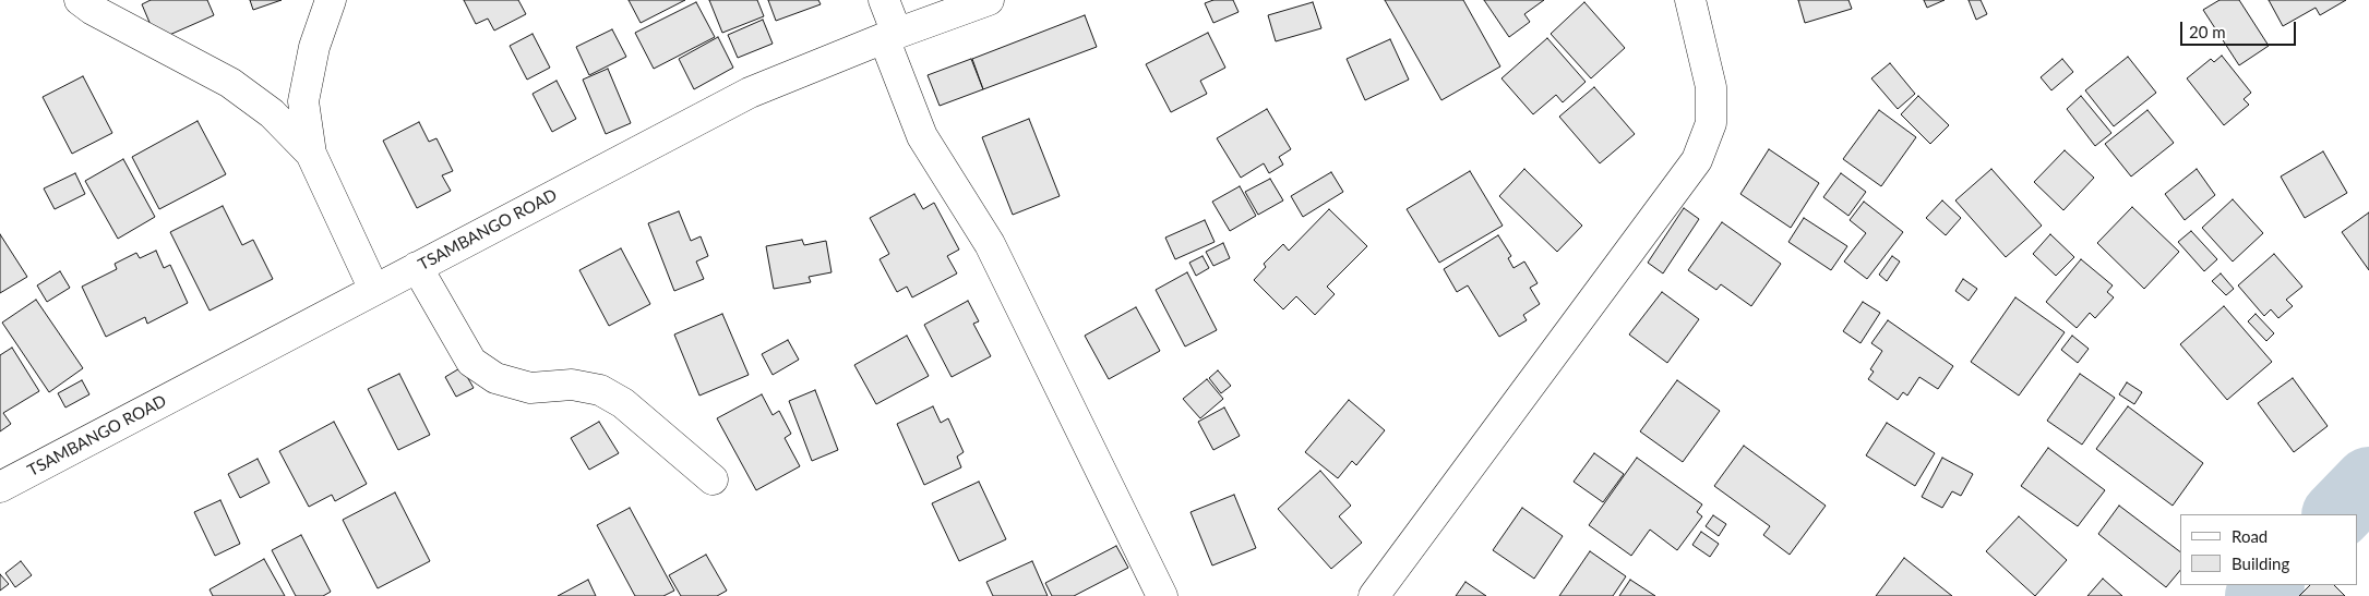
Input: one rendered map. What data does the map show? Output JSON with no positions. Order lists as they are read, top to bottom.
{
  "streets": {
    "street": ["TSAMBANGO ROAD"]
  },
  "legend": ["Road", "Building"],
  "scale_bar": "20 m"
}
